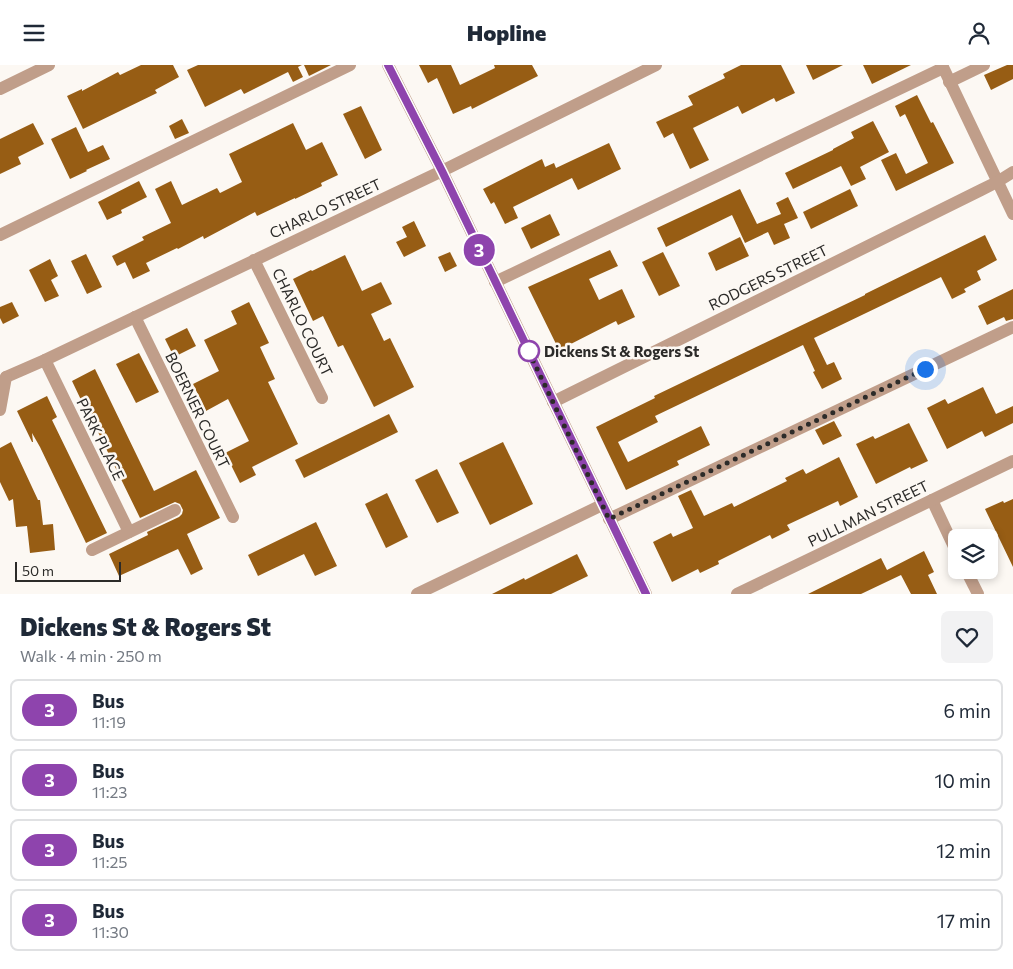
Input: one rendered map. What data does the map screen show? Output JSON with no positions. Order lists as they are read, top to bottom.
{
  "streets": {
    "street": [
      "CHARLO STREET",
      "RODGERS STREET",
      "CHARLO COURT",
      "BOERNER COURT",
      "PARK PLACE",
      "PULLMAN STREET"
    ]
  },
  "crossings": [
    ["CHARLO STREET", "CHARLO COURT"],
    ["CHARLO STREET", "BOERNER COURT"],
    ["CHARLO STREET", "PARK PLACE"]
  ],
  "places": ["Dickens St & Rogers St"],
  "lines": ["bus line 3"],
  "scale_bar": "50 m",
  "page": {
    "header": "Hopline",
    "on_map": "3",
    "scale": "50 m",
    "heading": ["Dickens St & Rogers St", "Walk · 4 min · 250 m"],
    "list": [
      {
        "mark": "3",
        "name": "Bus",
        "note": "11:19",
        "value": "6 min"
      },
      {
        "mark": "3",
        "name": "Bus",
        "note": "11:23",
        "value": "10 min"
      },
      {
        "mark": "3",
        "name": "Bus",
        "note": "11:25",
        "value": "12 min"
      },
      {
        "mark": "3",
        "name": "Bus",
        "note": "11:30",
        "value": "17 min"
      }
    ]
  }
}
